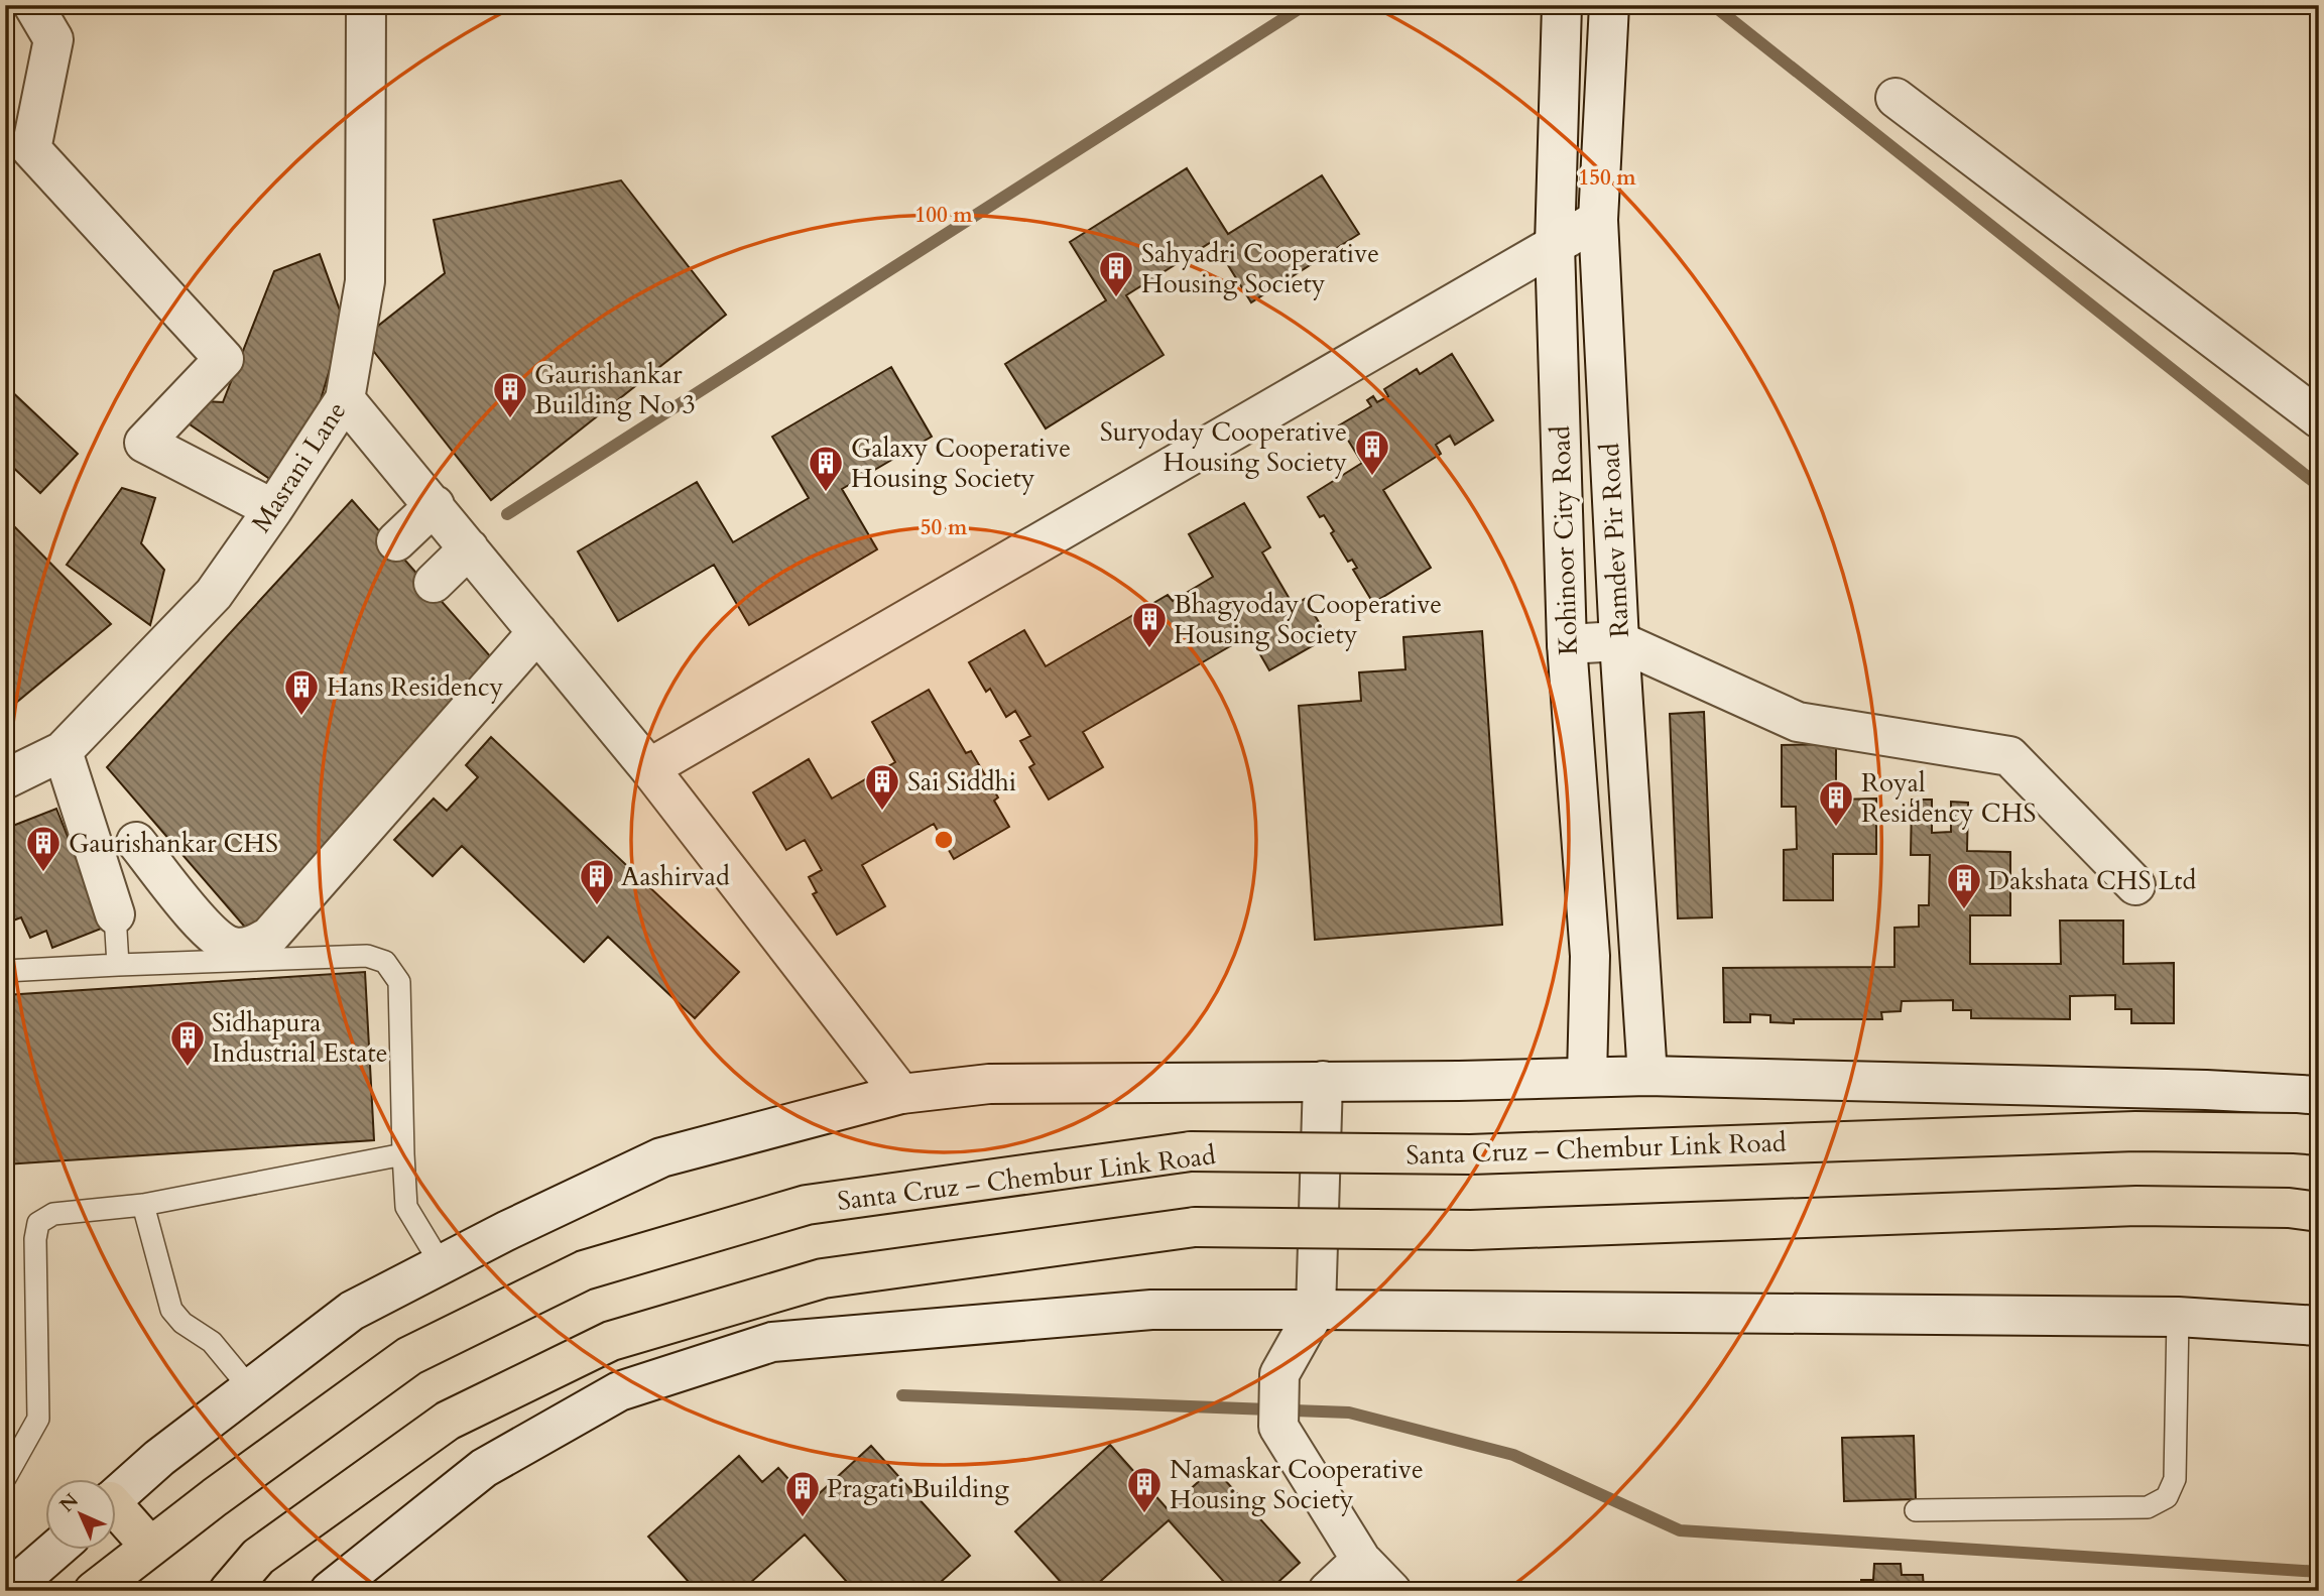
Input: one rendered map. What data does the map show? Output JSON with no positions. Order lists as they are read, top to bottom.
{
  "streets": {
    "highway": ["Santa Cruz – Chembur Link Road"],
    "street": ["Masrani Lane", "Kohinoor City Road", "Ramdev Pir Road"]
  },
  "places": {
    "building": [
      "Sahyadri Cooperative Housing Society",
      "Gaurishankar Building No 3",
      "Suryoday Cooperative Housing Society",
      "Galaxy Cooperative Housing Society",
      "Bhagyoday Cooperative Housing Society",
      "Hans Residency",
      "Sai Siddhi",
      "Royal Residency CHS",
      "Gaurishankar CHS",
      "Aashirvad",
      "Dakshata CHS Ltd",
      "Sidhapura Industrial Estate",
      "Namaskar Cooperative Housing Society",
      "Pragati Building"
    ]
  },
  "north": "top left",
  "rings": ["150 m", "100 m", "50 m"]
}
